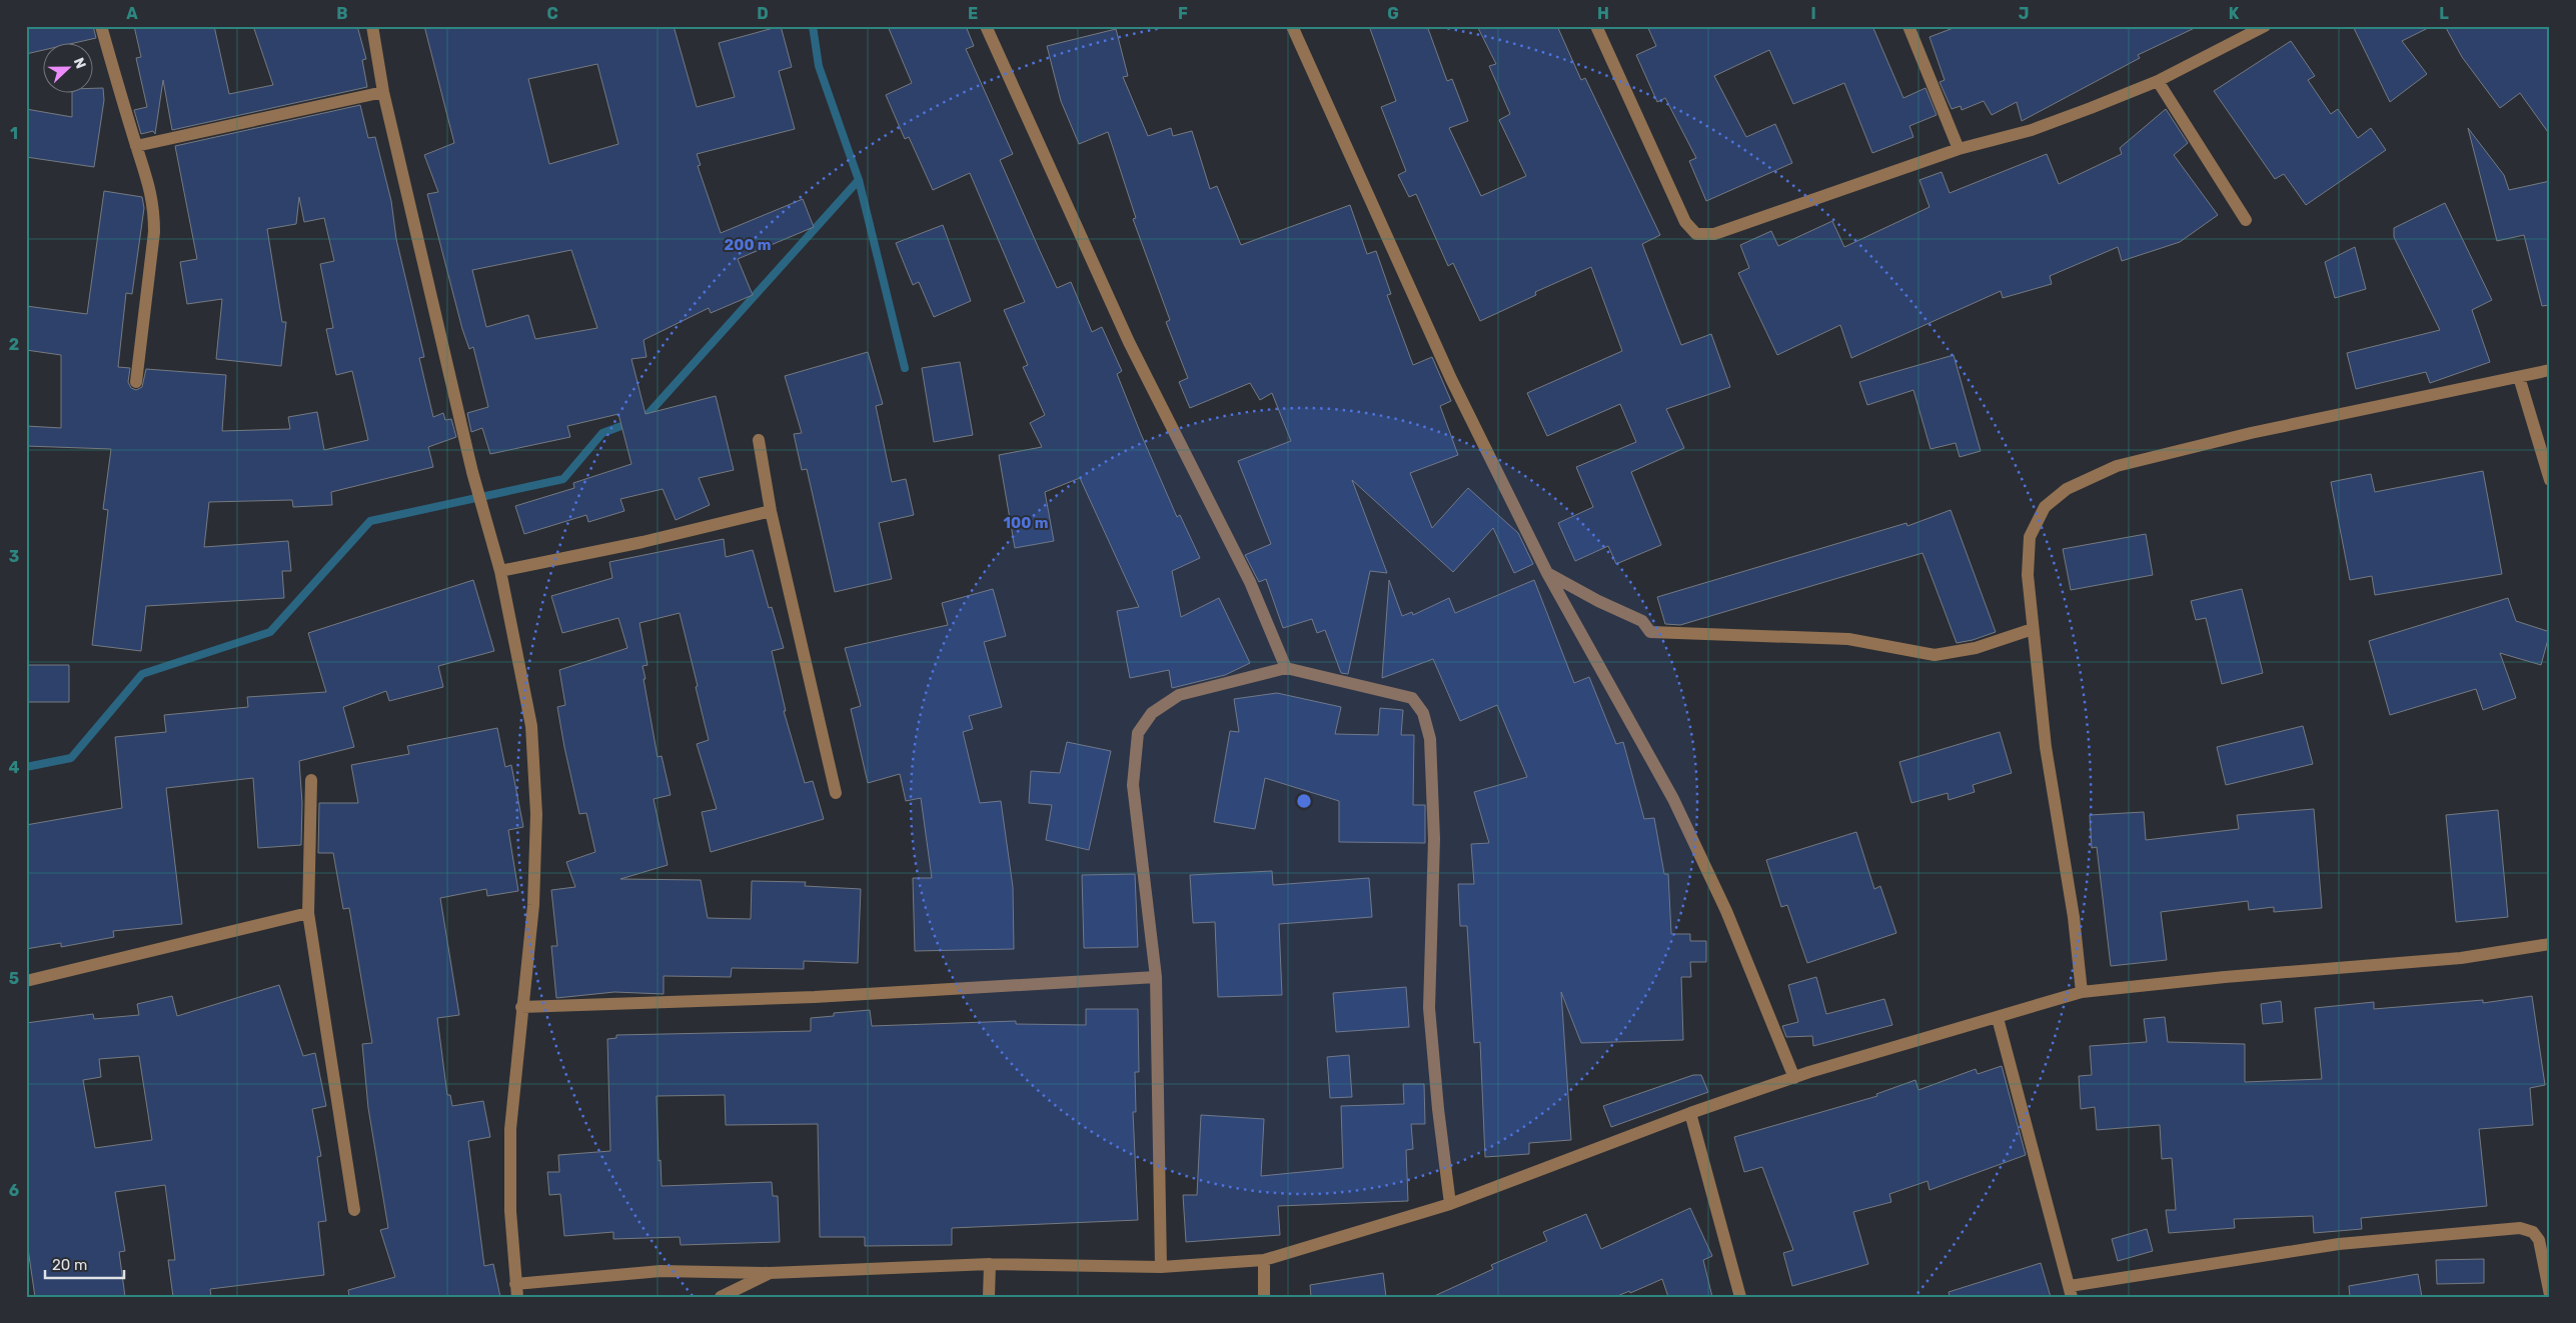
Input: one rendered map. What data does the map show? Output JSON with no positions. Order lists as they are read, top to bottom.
{
  "scale_bar": "20 m",
  "north": "right",
  "grid": {
    "columns": [
      "A",
      "B",
      "C",
      "D",
      "E",
      "F",
      "G",
      "H",
      "I",
      "J",
      "K",
      "L"
    ],
    "rows": [
      "1",
      "2",
      "3",
      "4",
      "5",
      "6"
    ]
  },
  "rings": ["200 m", "100 m"]
}
